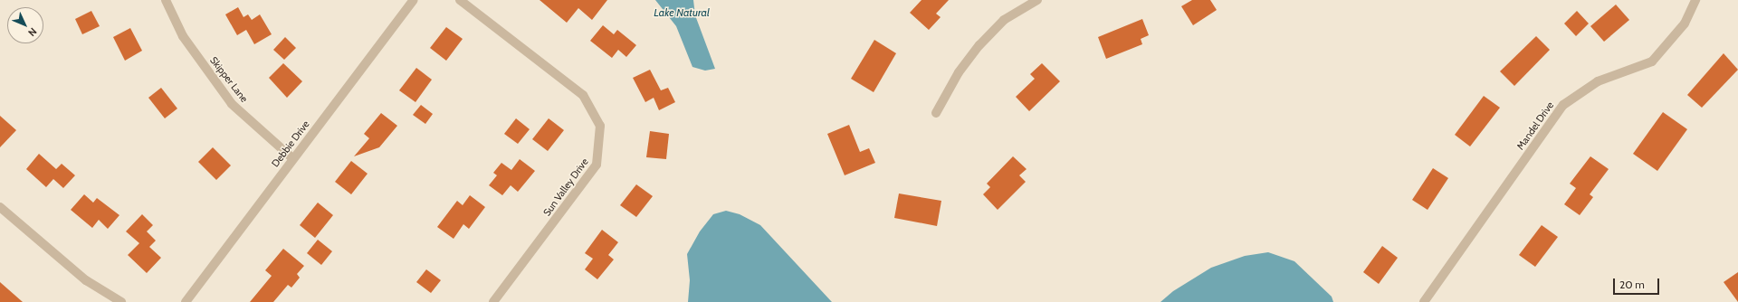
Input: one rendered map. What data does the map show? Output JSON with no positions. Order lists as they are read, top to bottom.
{
  "streets": {
    "street": [
      "Skipper Lane",
      "Mandel Drive",
      "Debbie Drive",
      "Sun Valley Drive"
    ]
  },
  "crossings": [
    ["Skipper Lane", "Debbie Drive"]
  ],
  "water": ["Lake Natural"],
  "scale_bar": "20 m",
  "north": "bottom right"
}
